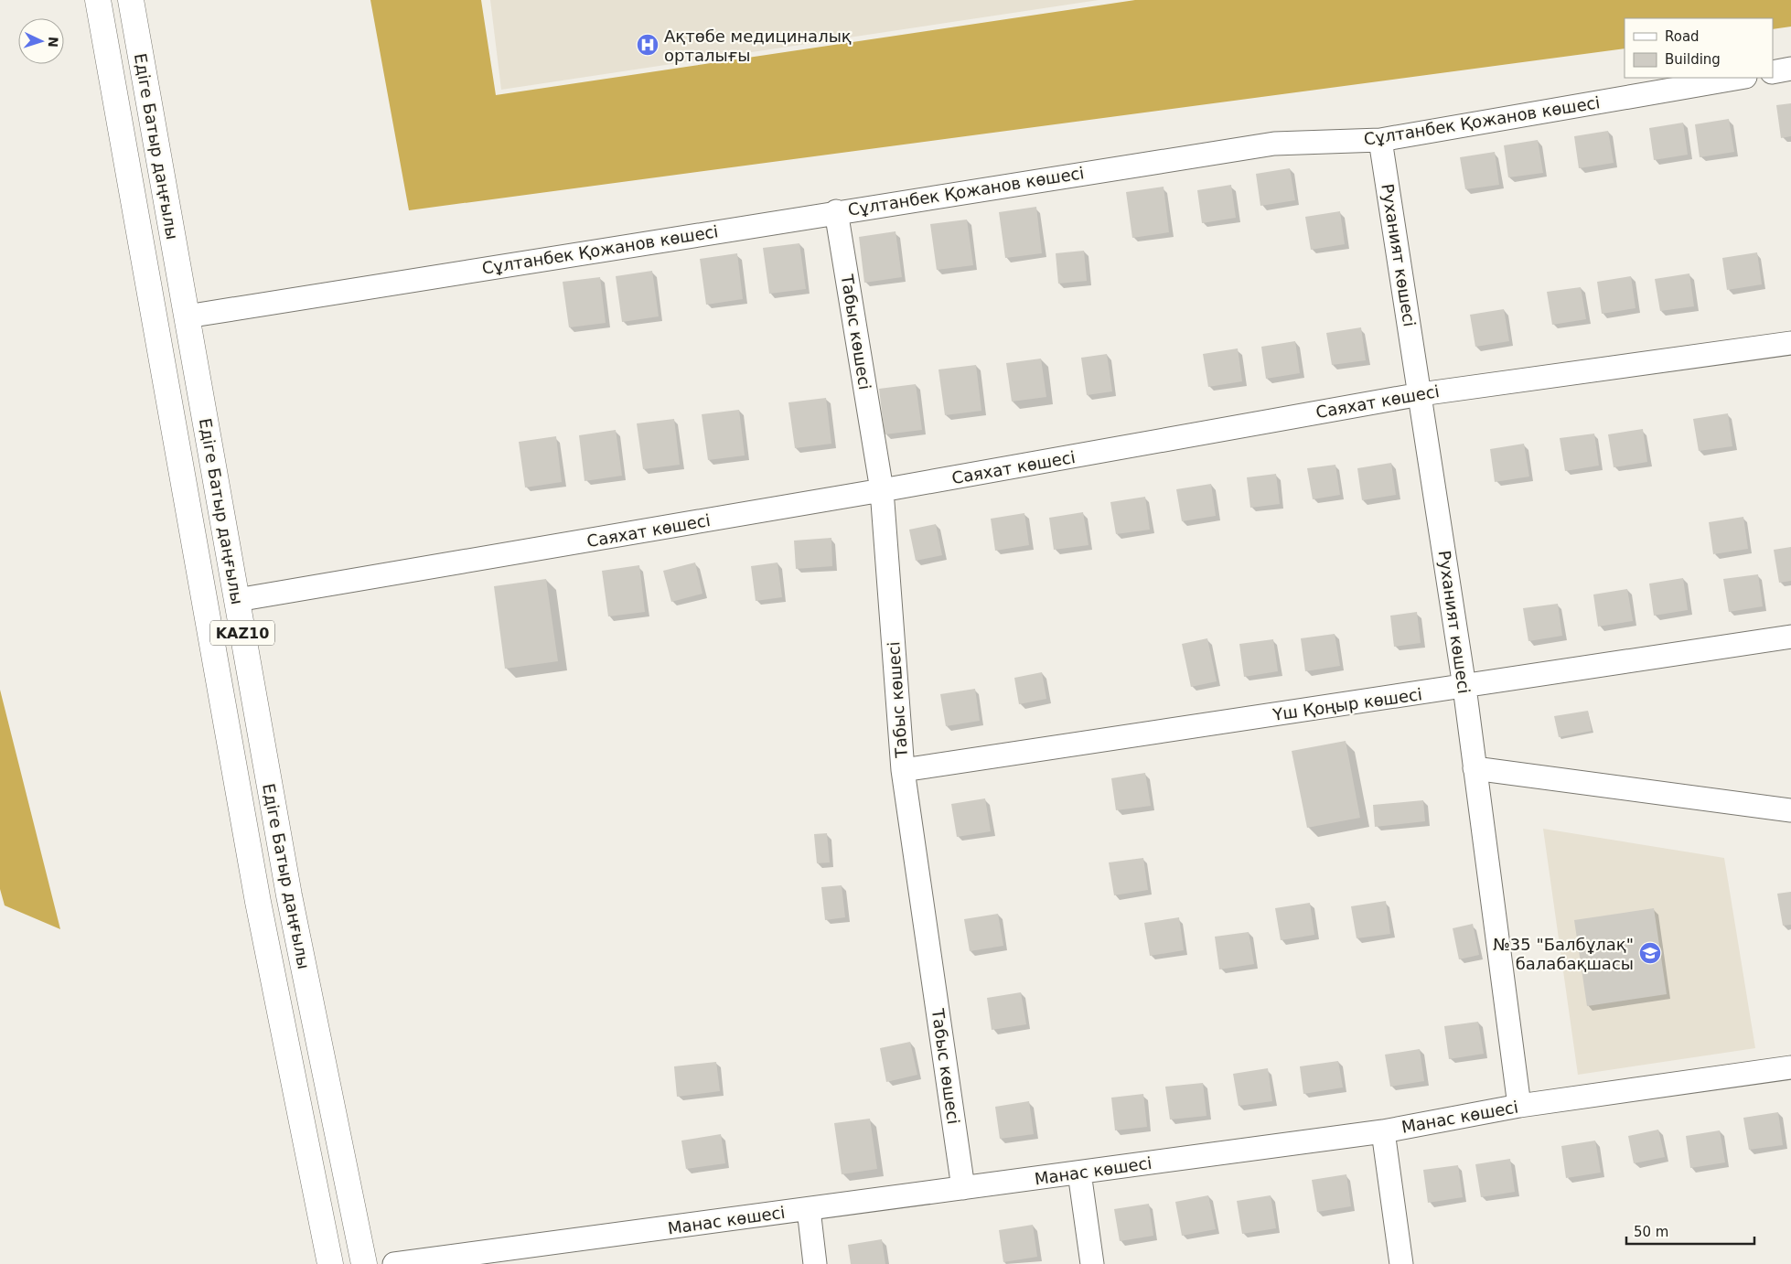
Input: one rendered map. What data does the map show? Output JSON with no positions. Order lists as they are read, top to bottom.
{
  "streets": {
    "main road": ["Едіге Батыр даңғылы", "KAZ10"],
    "street": [
      "Сұлтанбек Қожанов көшесі",
      "Руханият көшесі",
      "Табыс көшесі",
      "Саяхат көшесі",
      "Үш Қоңыр көшесі",
      "Манас көшесі"
    ]
  },
  "crossings": [
    ["Сұлтанбек Қожанов көшесі", "Едіге Батыр даңғылы"],
    ["Сұлтанбек Қожанов көшесі", "Руханият көшесі"],
    ["Сұлтанбек Қожанов көшесі", "Табыс көшесі"],
    ["Едіге Батыр даңғылы", "Саяхат көшесі"],
    ["Руханият көшесі", "Саяхат көшесі"],
    ["Руханият көшесі", "Үш Қоңыр көшесі"],
    ["Руханият көшесі", "Манас көшесі"],
    ["Табыс көшесі", "Саяхат көшесі"],
    ["Табыс көшесі", "Үш Қоңыр көшесі"],
    ["Табыс көшесі", "Манас көшесі"]
  ],
  "places": {
    "hospital": ["Ақтөбе медициналық орталығы"],
    "school or university": ["№35 \"Балбұлақ\" балабақшасы"]
  },
  "legend": ["Road", "Building"],
  "scale_bar": "50 m",
  "north": "right"
}
